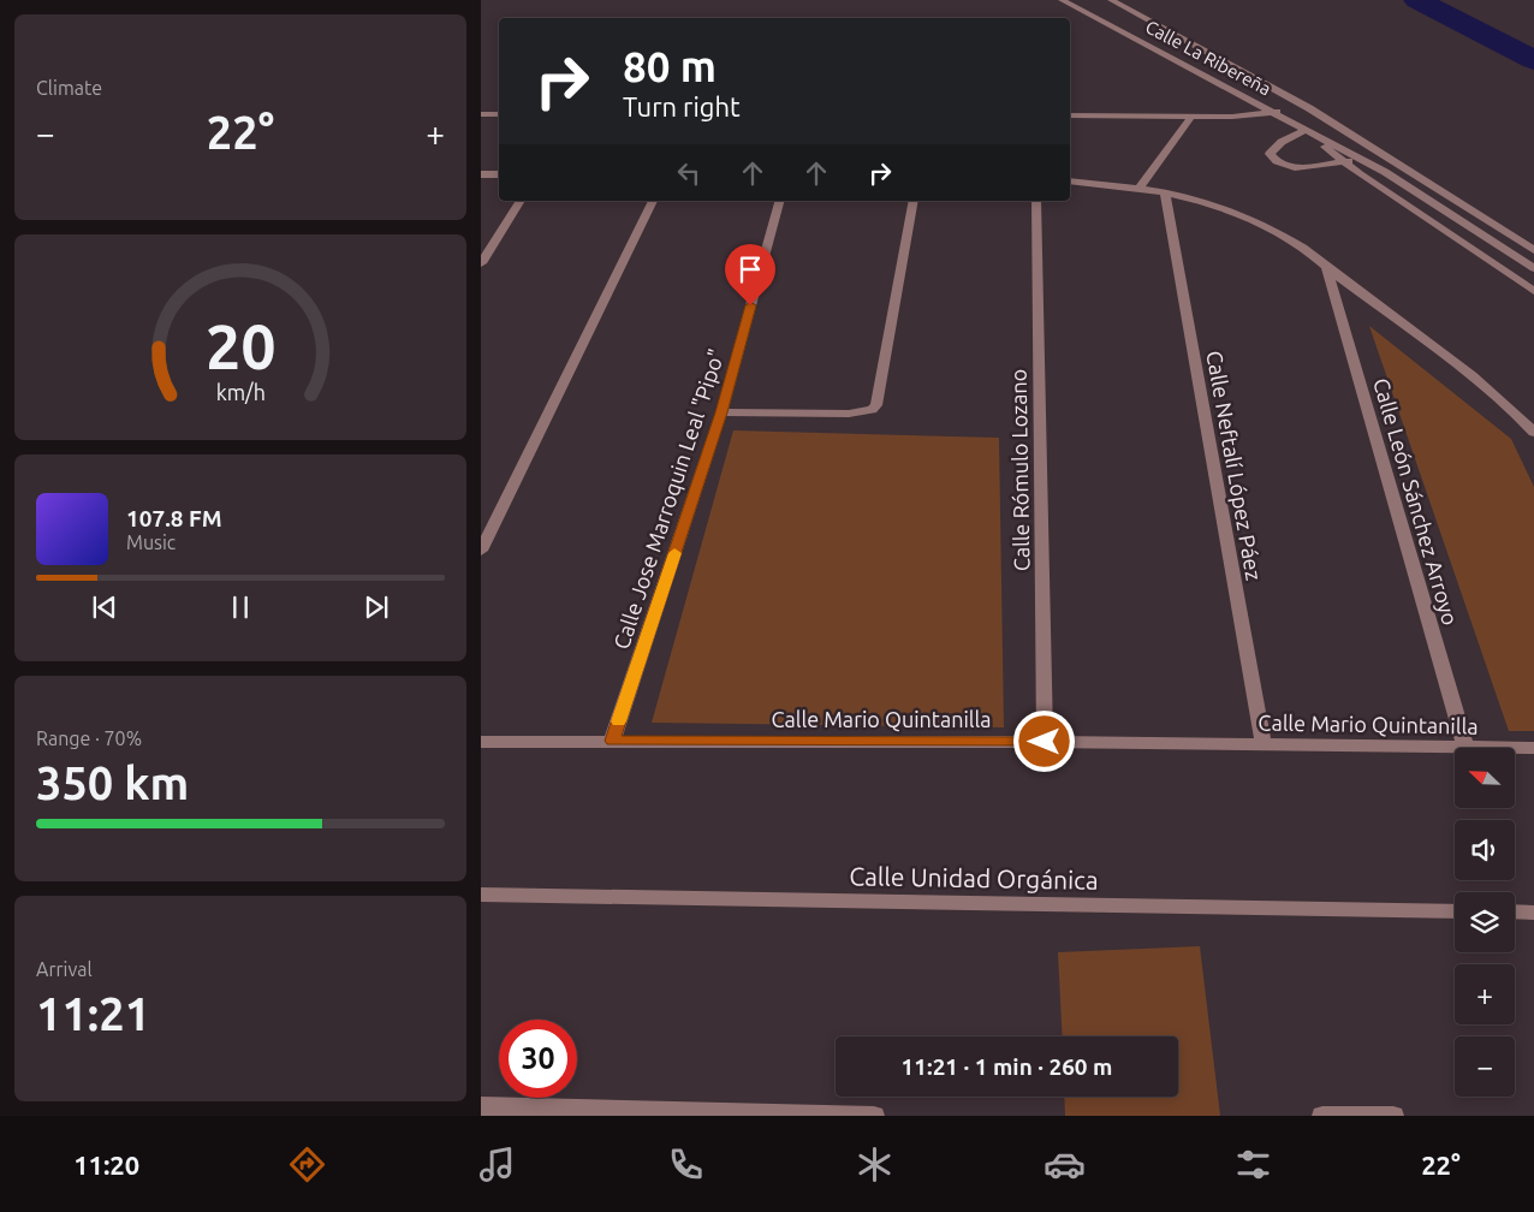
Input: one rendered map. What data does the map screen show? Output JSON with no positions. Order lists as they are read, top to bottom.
{
  "streets": {
    "street": [
      "Calle La Ribereña",
      "Calle Neftalí López Páez",
      "Calle Rómulo Lozano",
      "Calle Jose Marroquin Leal \"Pipo\"",
      "Calle León Sánchez Arroyo",
      "Calle Mario Quintanilla",
      "Calle Unidad Orgánica"
    ]
  },
  "crossings": [
    ["Calle Neftalí López Páez", "Calle Mario Quintanilla"],
    ["Calle Rómulo Lozano", "Calle Mario Quintanilla"],
    ["Calle Jose Marroquin Leal \"Pipo\"", "Calle Mario Quintanilla"],
    ["Calle León Sánchez Arroyo", "Calle Mario Quintanilla"]
  ],
  "north": "top left",
  "page": {
    "tile": [
      "Climate",
      ["Range · 70%", "350 km"],
      ["Arrival", "11:21"]
    ],
    "turn": ["80 m", "Turn right"],
    "heat": ["−", "22°", "+"],
    "song": ["107.8 FM", "Music"],
    "map_buttons": ["+", "−"],
    "limit": "30",
    "trip": "11:21 · 1 min · 260 m",
    "tabs": ["11:20", "22°"],
    "gauge": ["20", "km/h"]
  }
}
